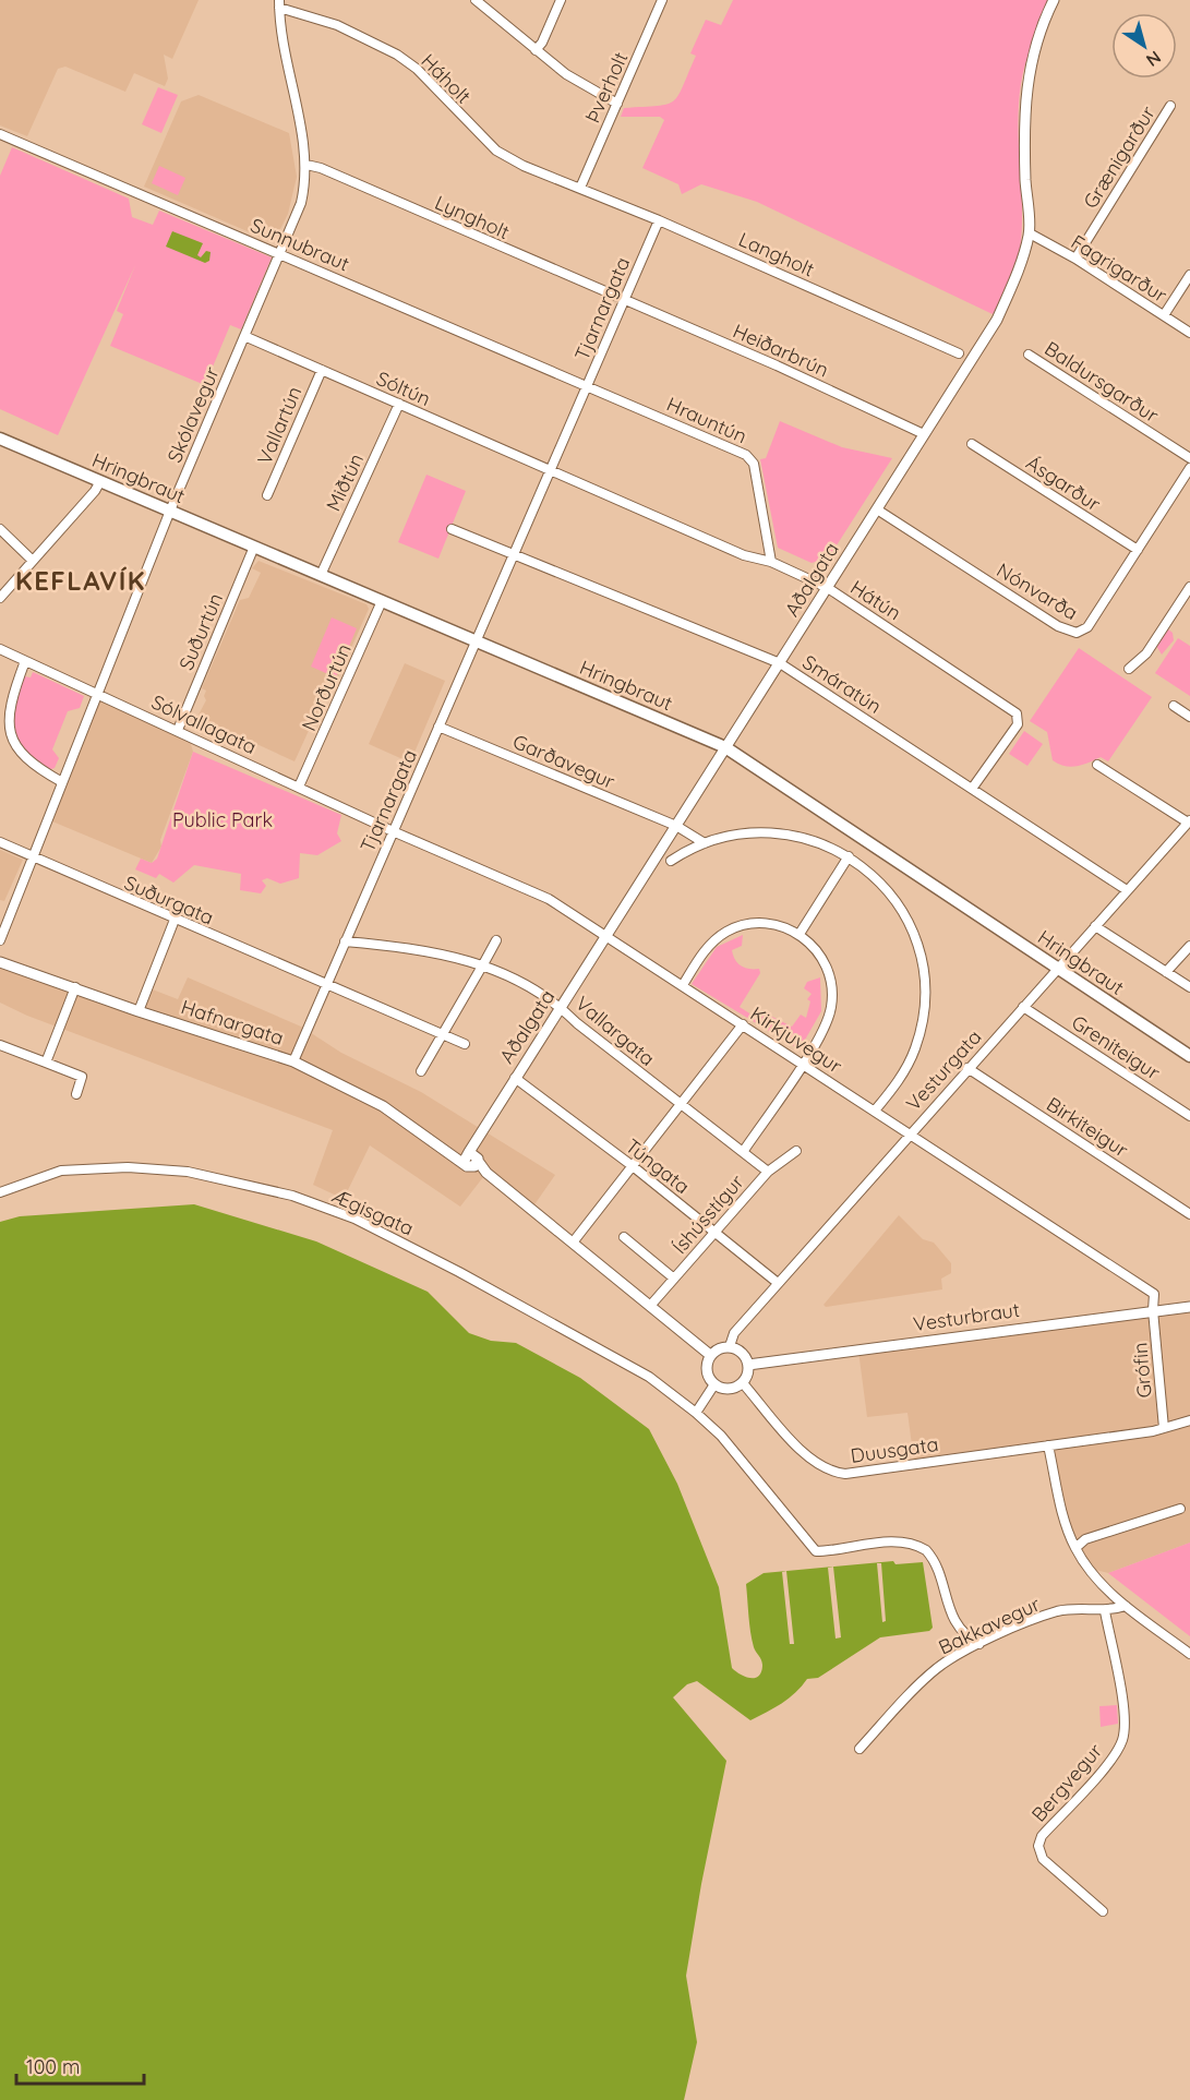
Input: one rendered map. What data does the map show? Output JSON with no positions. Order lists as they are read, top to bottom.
{
  "streets": {
    "main road": ["Hringbraut"],
    "street": [
      "Háholt",
      "Þverholt",
      "Grænigarður",
      "Lyngholt",
      "Sunnubraut",
      "Langholt",
      "Fagrigarður",
      "Tjarnargata",
      "Heiðarbrún",
      "Baldursgarður",
      "Sóltún",
      "Skólavegur",
      "Hrauntún",
      "Vallartún",
      "Miðtún",
      "Ásgarður",
      "Aðalgata",
      "Nónvarða",
      "Hátún",
      "Suðurtún",
      "Smáratún",
      "Norðurtún",
      "Sólvallagata",
      "Garðavegur",
      "Suðurgata",
      "Hafnargata",
      "Vallargata",
      "Kirkjuvegur",
      "Greniteigur",
      "Vesturgata",
      "Birkiteigur",
      "Túngata",
      "Ægisgata",
      "Íshússtígur",
      "Vesturbraut",
      "Grófin",
      "Duusgata",
      "Bakkavegur",
      "Bergvegur"
    ]
  },
  "crossings": [
    ["Háholt", "Þverholt"],
    ["Háholt", "Langholt"],
    ["Háholt", "Skólavegur"],
    ["Þverholt", "Langholt"],
    ["Grænigarður", "Fagrigarður"],
    ["Lyngholt", "Tjarnargata"],
    ["Lyngholt", "Heiðarbrún"],
    ["Lyngholt", "Skólavegur"],
    ["Sunnubraut", "Tjarnargata"],
    ["Sunnubraut", "Skólavegur"],
    ["Sunnubraut", "Hrauntún"],
    ["Langholt", "Tjarnargata"],
    ["Fagrigarður", "Aðalgata"],
    ["Tjarnargata", "Heiðarbrún"],
    ["Tjarnargata", "Sóltún"],
    ["Tjarnargata", "Hrauntún"],
    ["Tjarnargata", "Hringbraut"],
    ["Tjarnargata", "Hátún"],
    ["Tjarnargata", "Smáratún"],
    ["Tjarnargata", "Sólvallagata"],
    ["Tjarnargata", "Garðavegur"],
    ["Tjarnargata", "Suðurgata"],
    ["Tjarnargata", "Hafnargata"],
    ["Tjarnargata", "Vallargata"],
    ["Tjarnargata", "Kirkjuvegur"],
    ["Heiðarbrún", "Aðalgata"],
    ["Sóltún", "Skólavegur"],
    ["Sóltún", "Vallartún"],
    ["Sóltún", "Miðtún"],
    ["Sóltún", "Hátún"],
    ["Skólavegur", "Hringbraut"],
    ["Skólavegur", "Sólvallagata"],
    ["Skólavegur", "Suðurgata"],
    ["Hrauntún", "Hátún"],
    ["Hringbraut", "Miðtún"],
    ["Hringbraut", "Aðalgata"],
    ["Hringbraut", "Suðurtún"],
    ["Hringbraut", "Norðurtún"],
    ["Hringbraut", "Vesturgata"],
    ["Ásgarður", "Nónvarða"],
    ["Aðalgata", "Nónvarða"],
    ["Aðalgata", "Hátún"],
    ["Aðalgata", "Smáratún"],
    ["Aðalgata", "Garðavegur"],
    ["Aðalgata", "Hafnargata"],
    ["Aðalgata", "Vallargata"],
    ["Aðalgata", "Kirkjuvegur"],
    ["Aðalgata", "Túngata"],
    ["Hátún", "Smáratún"],
    ["Suðurtún", "Sólvallagata"],
    ["Smáratún", "Vesturgata"],
    ["Norðurtún", "Sólvallagata"],
    ["Sólvallagata", "Kirkjuvegur"],
    ["Hafnargata", "Vesturgata"],
    ["Hafnargata", "Íshússtígur"],
    ["Hafnargata", "Vesturbraut"],
    ["Hafnargata", "Duusgata"],
    ["Vallargata", "Íshússtígur"],
    ["Kirkjuvegur", "Vesturgata"],
    ["Kirkjuvegur", "Vesturbraut"],
    ["Kirkjuvegur", "Grófin"],
    ["Greniteigur", "Vesturgata"],
    ["Vesturgata", "Birkiteigur"],
    ["Vesturgata", "Túngata"],
    ["Vesturgata", "Vesturbraut"],
    ["Vesturgata", "Duusgata"],
    ["Túngata", "Íshússtígur"],
    ["Ægisgata", "Bakkavegur"],
    ["Vesturbraut", "Grófin"],
    ["Vesturbraut", "Duusgata"],
    ["Bakkavegur", "Bergvegur"]
  ],
  "districts": ["KEFLAVÍK"],
  "parks": ["Public Park"],
  "scale_bar": "100 m",
  "north": "bottom right"
}
